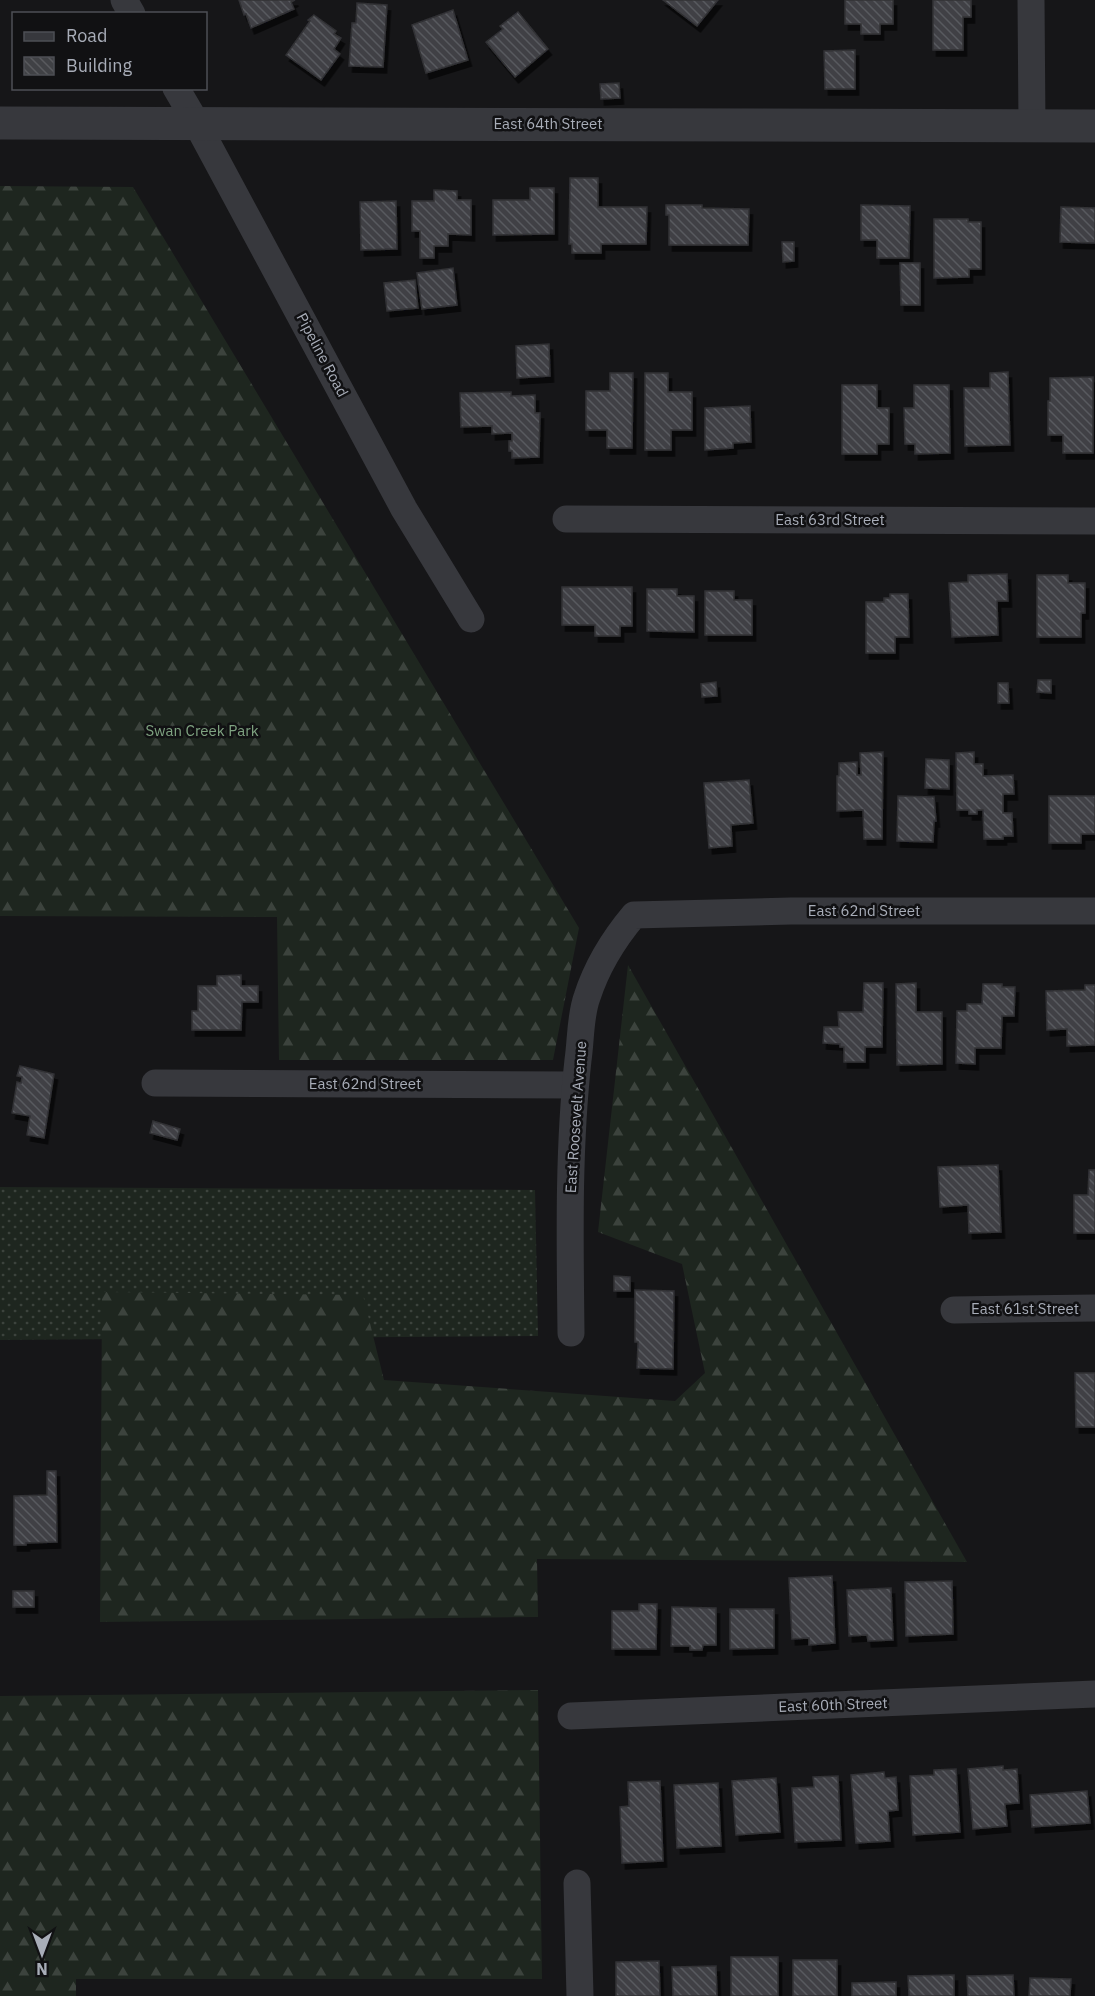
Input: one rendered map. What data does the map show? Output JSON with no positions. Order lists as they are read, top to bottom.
{
  "streets": {
    "street": [
      "East 64th Street",
      "Pipeline Road",
      "East 63rd Street",
      "East 62nd Street",
      "East Roosevelt Avenue",
      "East 61st Street",
      "East 60th Street"
    ]
  },
  "crossings": [
    ["East 64th Street", "Pipeline Road"],
    ["East 62nd Street", "East Roosevelt Avenue"]
  ],
  "parks": ["Swan Creek Park"],
  "legend": ["Road", "Building"],
  "north": "bottom"
}
